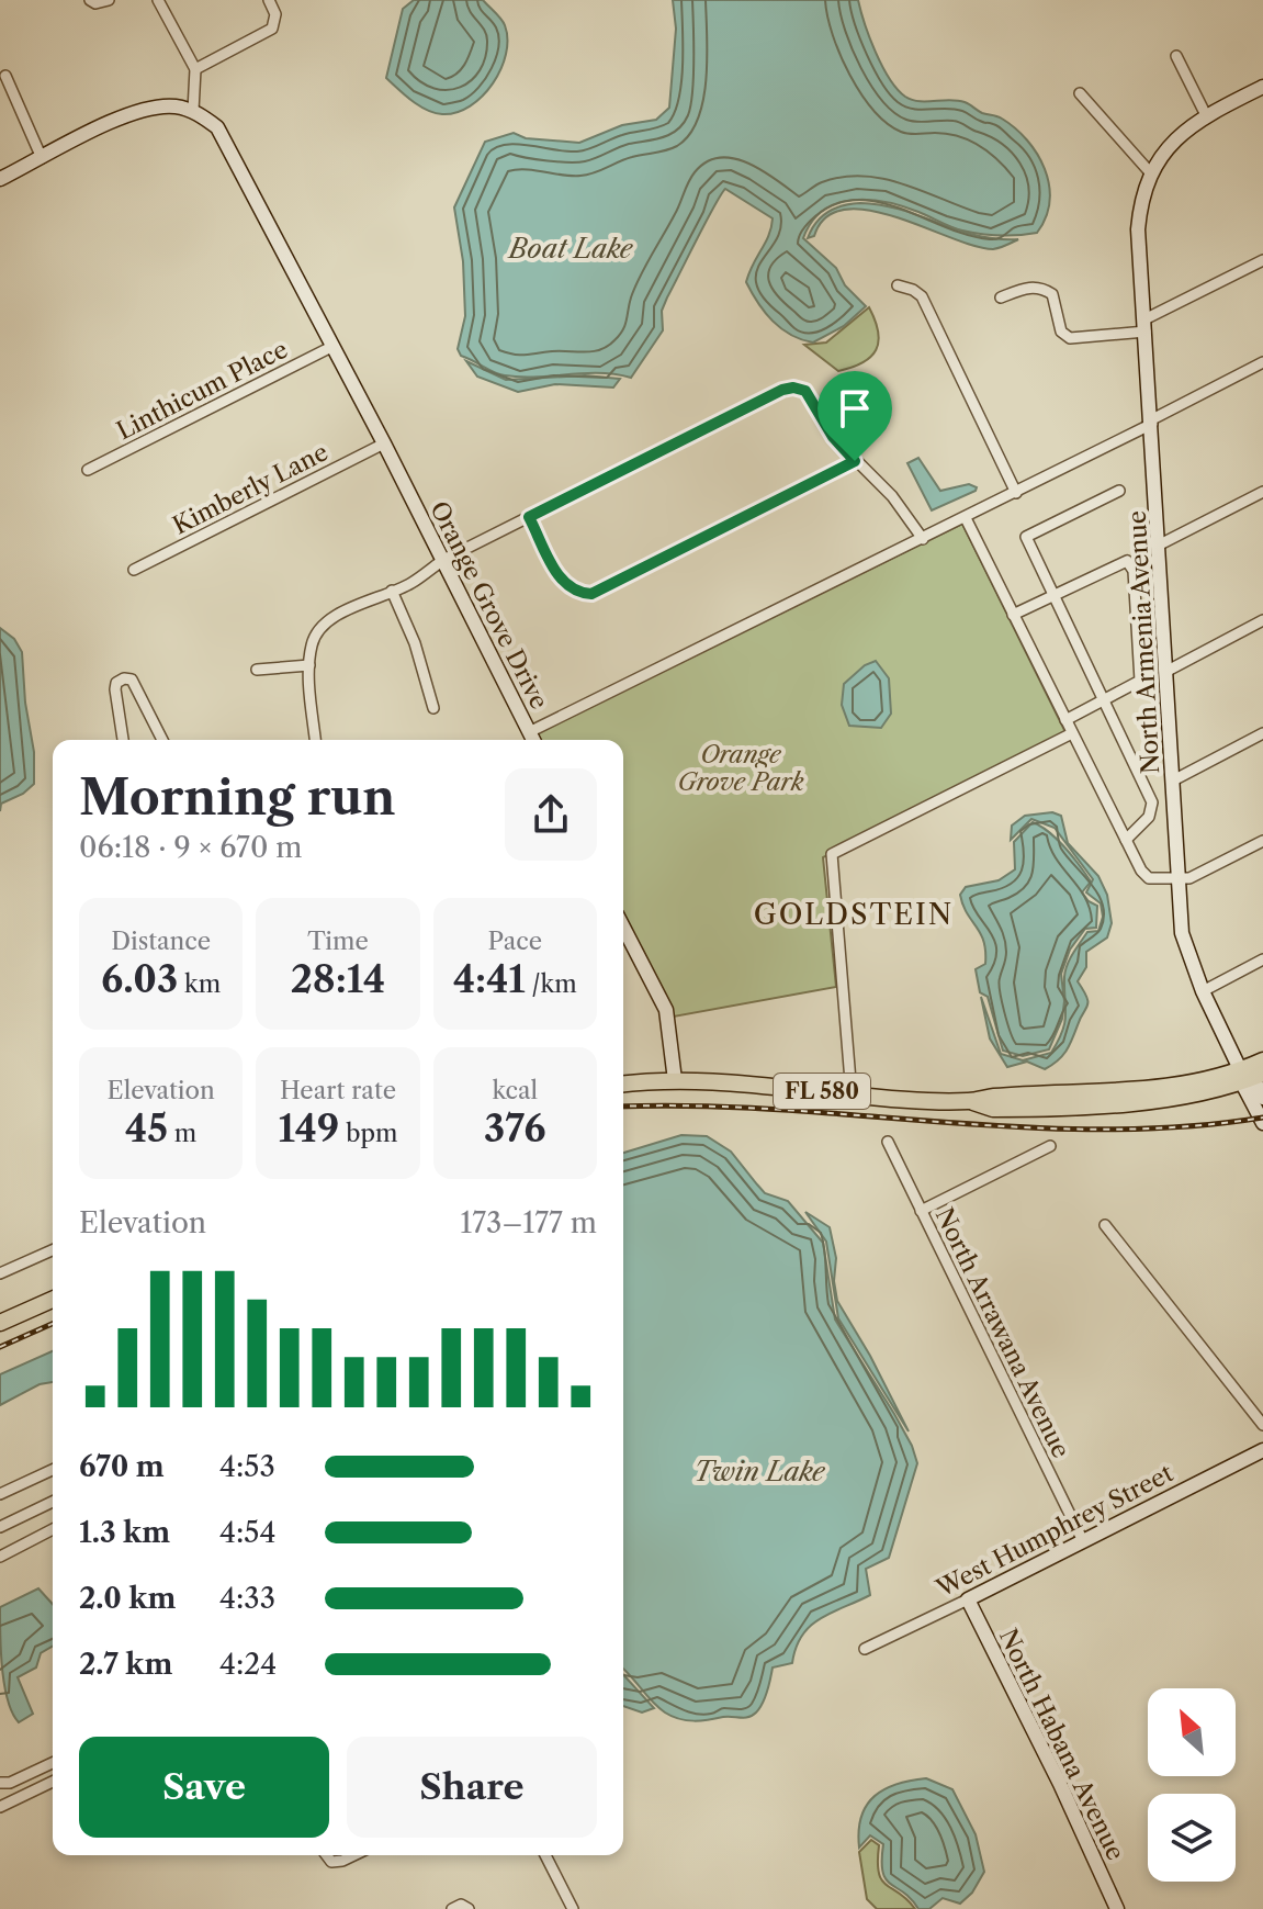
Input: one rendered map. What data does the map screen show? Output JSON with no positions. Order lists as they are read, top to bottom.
{
  "streets": {
    "main road": ["FL 580"],
    "street": [
      "Linthicum Place",
      "Kimberly Lane",
      "Orange Grove Drive",
      "North Armenia Avenue",
      "North Arrawana Avenue",
      "West Humphrey Street",
      "North Habana Avenue"
    ]
  },
  "crossings": [
    ["Linthicum Place", "Orange Grove Drive"],
    ["Kimberly Lane", "Orange Grove Drive"],
    ["Orange Grove Drive", "North Armenia Avenue"],
    ["North Armenia Avenue", "FL 580"],
    ["North Arrawana Avenue", "West Humphrey Street"],
    ["West Humphrey Street", "North Habana Avenue"]
  ],
  "districts": ["GOLDSTEIN"],
  "water": ["Boat Lake", "Twin Lake"],
  "parks": ["Orange Grove Park"],
  "north": "top left",
  "page": {
    "heading": ["Morning run", "06:18 · 9 × 670 m"],
    "stats": [
      ["Distance", "6.03 km"],
      ["Time", "28:14"],
      ["Pace", "4:41 /km"],
      ["Elevation", "45 m"],
      ["Heart rate", "149 bpm"],
      ["kcal", "376"]
    ],
    "chart": ["Elevation", "173–177 m"],
    "list": [
      {
        "name": "670 m",
        "note": "4:53"
      },
      {
        "name": "1.3 km",
        "note": "4:54"
      },
      {
        "name": "2.0 km",
        "note": "4:33"
      },
      {
        "name": "2.7 km",
        "note": "4:24"
      }
    ],
    "buttons": ["Save", "Share"]
  }
}
